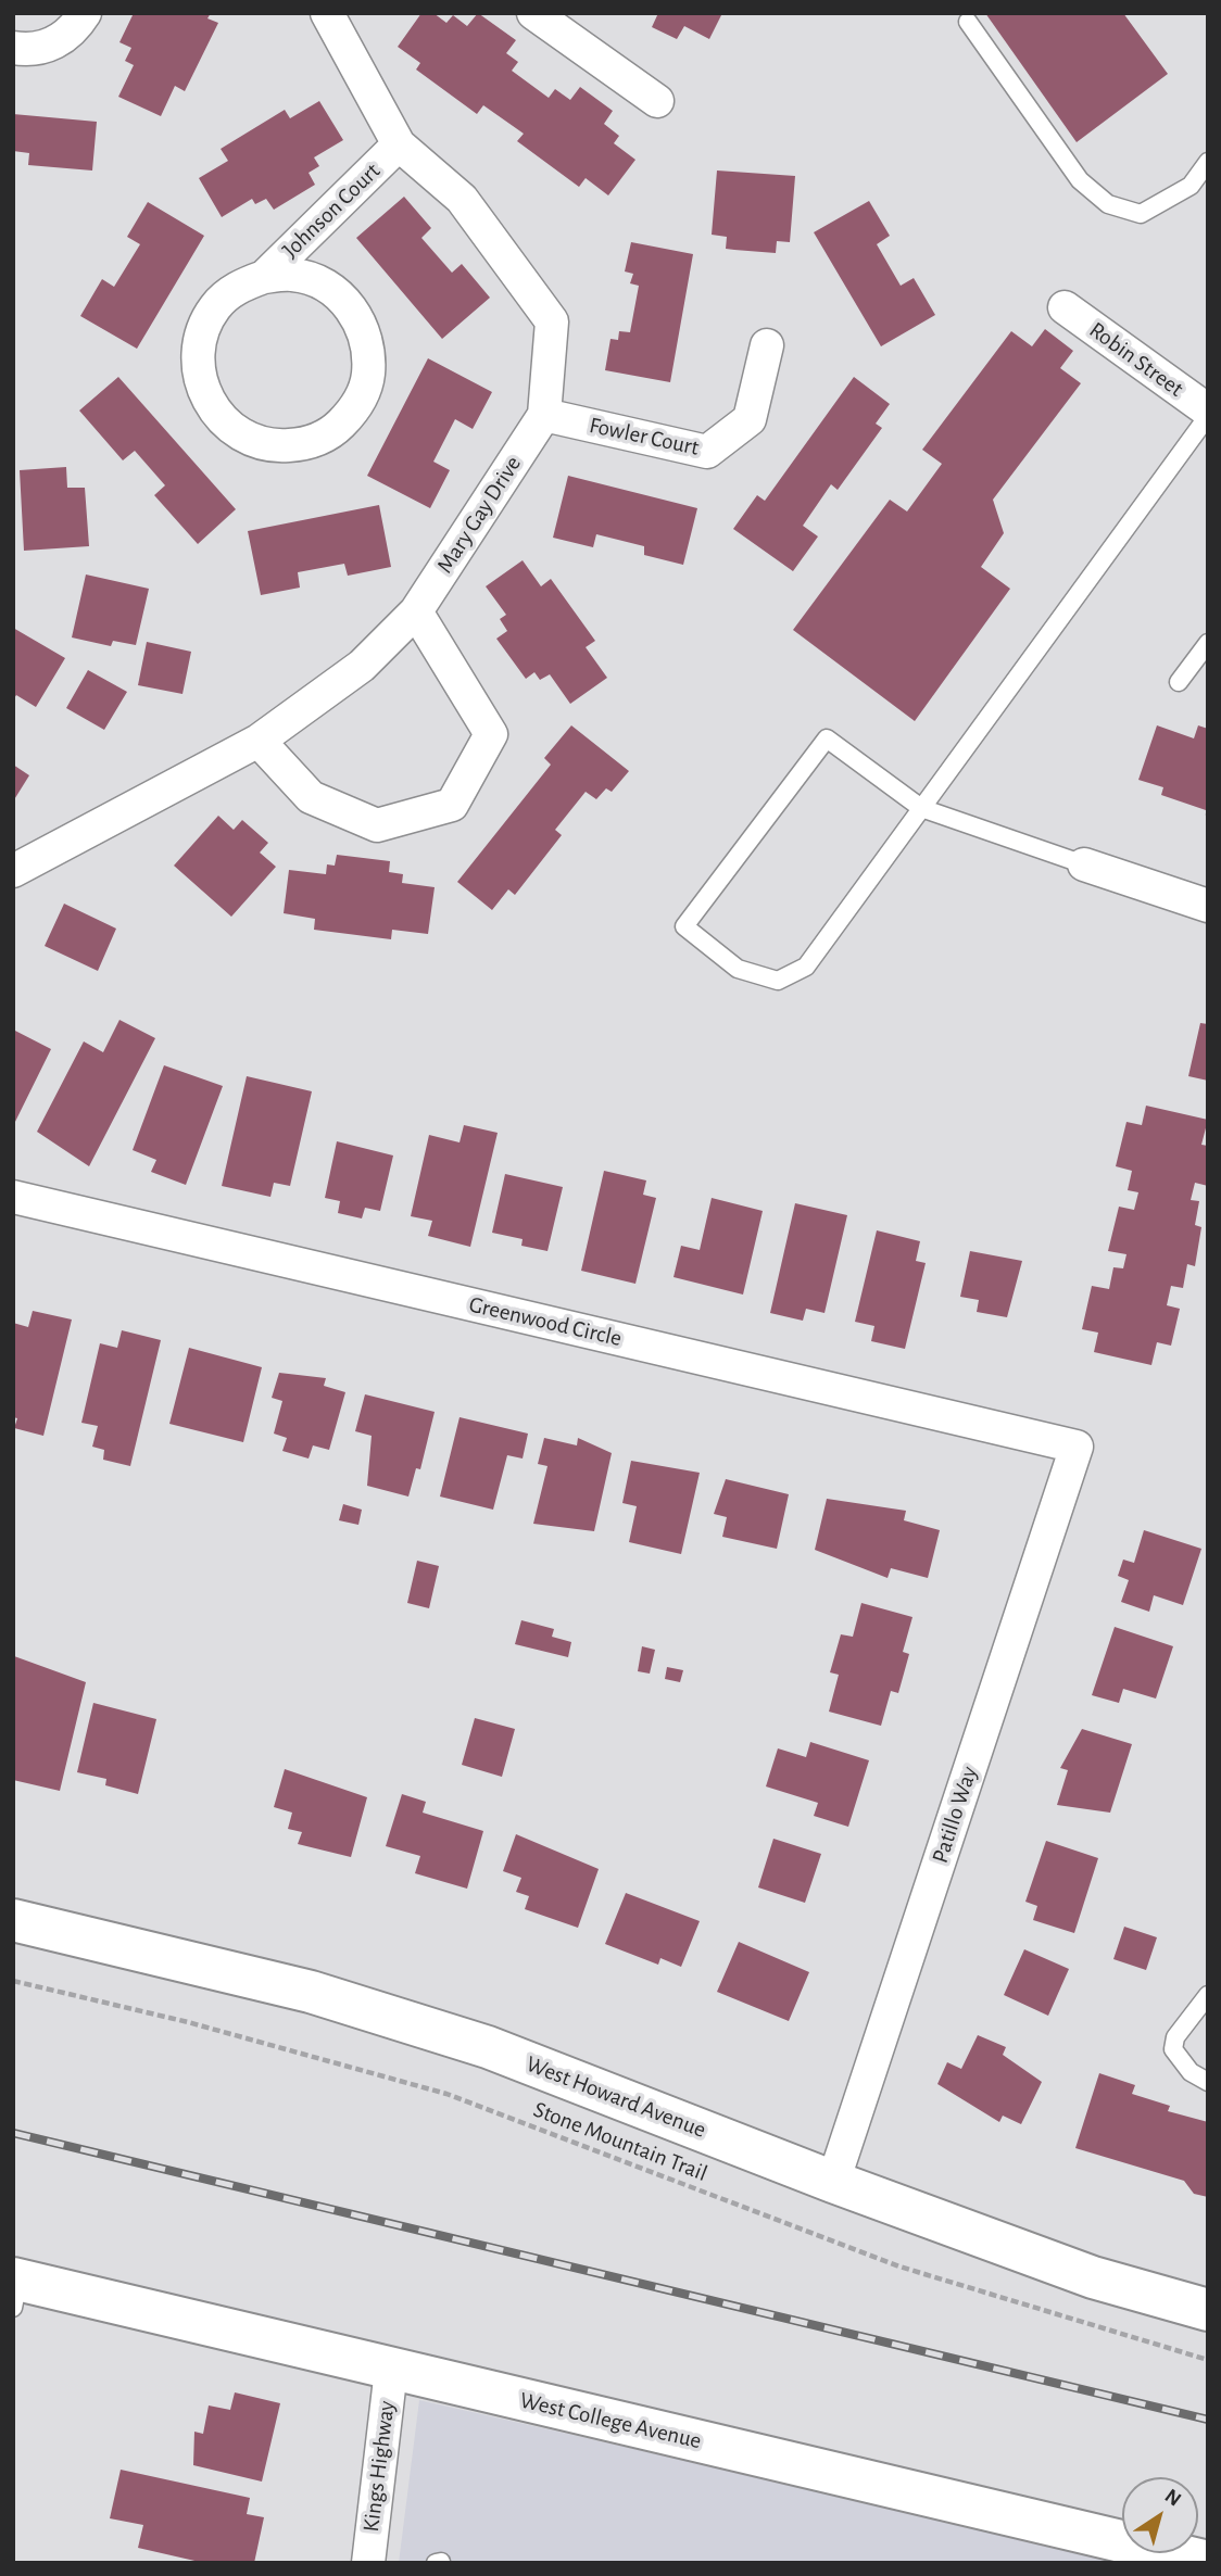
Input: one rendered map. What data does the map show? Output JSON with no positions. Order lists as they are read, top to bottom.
{
  "streets": {
    "main road": ["West Howard Avenue", "West College Avenue"],
    "street": [
      "Johnson Court",
      "Robin Street",
      "Fowler Court",
      "Mary Gay Drive",
      "Greenwood Circle",
      "Patillo Way",
      "Kings Highway"
    ],
    "path": ["Stone Mountain Trail"]
  },
  "crossings": [
    ["Johnson Court", "Mary Gay Drive"],
    ["Fowler Court", "Mary Gay Drive"],
    ["Greenwood Circle", "Patillo Way"],
    ["Patillo Way", "West Howard Avenue"],
    ["West College Avenue", "Kings Highway"]
  ],
  "north": "top right"
}
